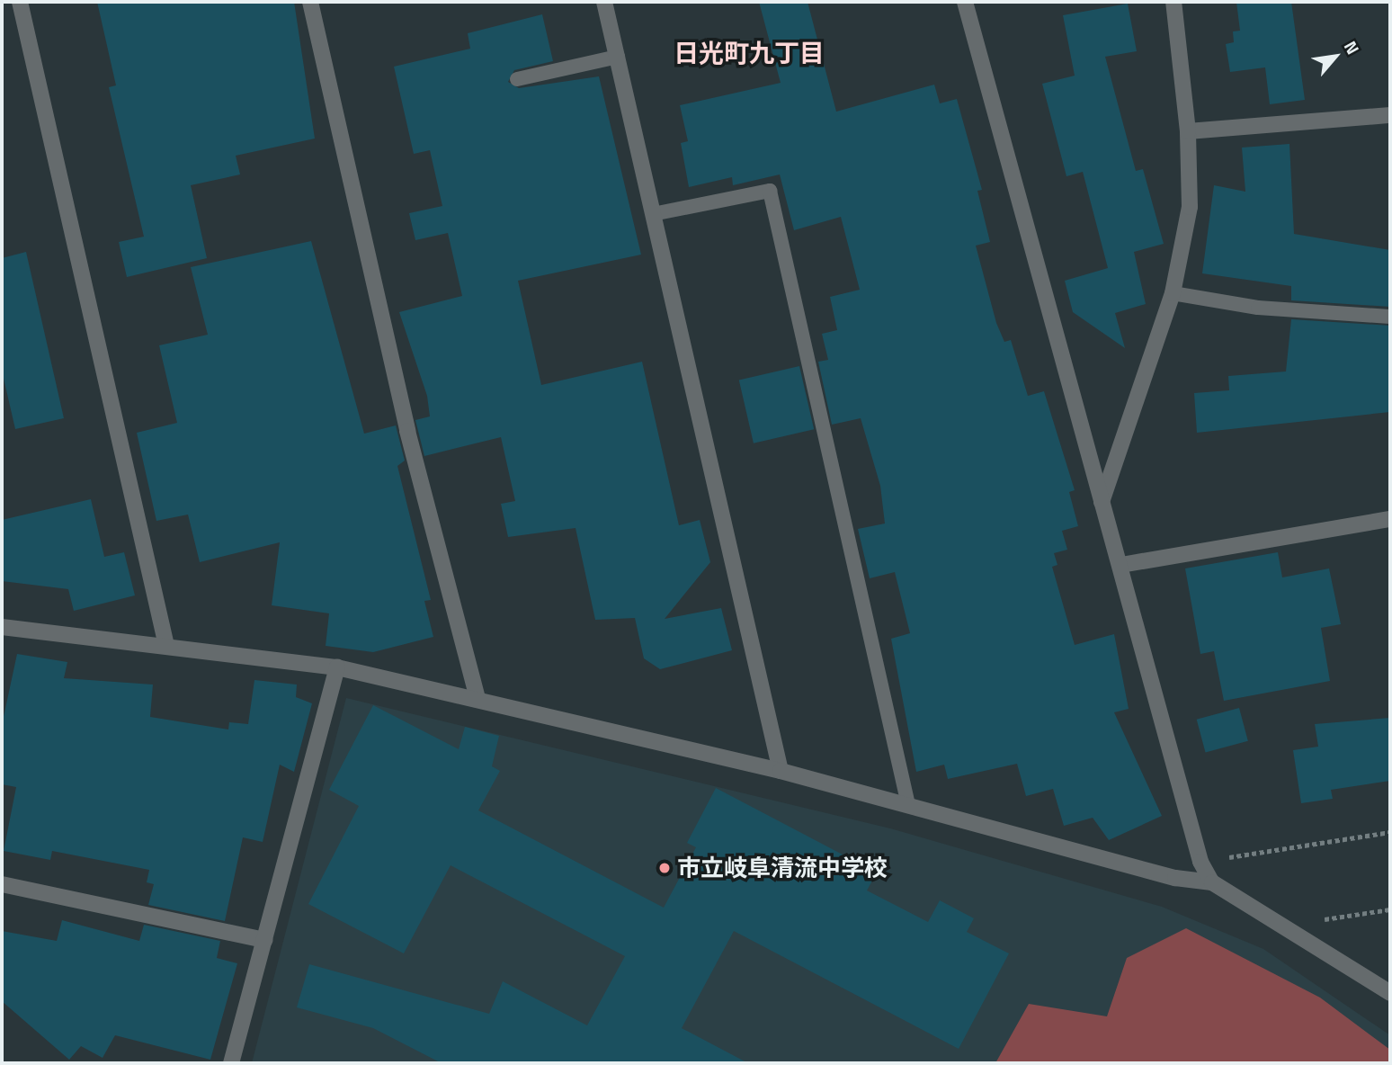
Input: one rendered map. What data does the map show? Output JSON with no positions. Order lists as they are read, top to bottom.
{
  "districts": ["日光町九丁目"],
  "places": ["市立岐阜清流中学校"],
  "north": "top right"
}
